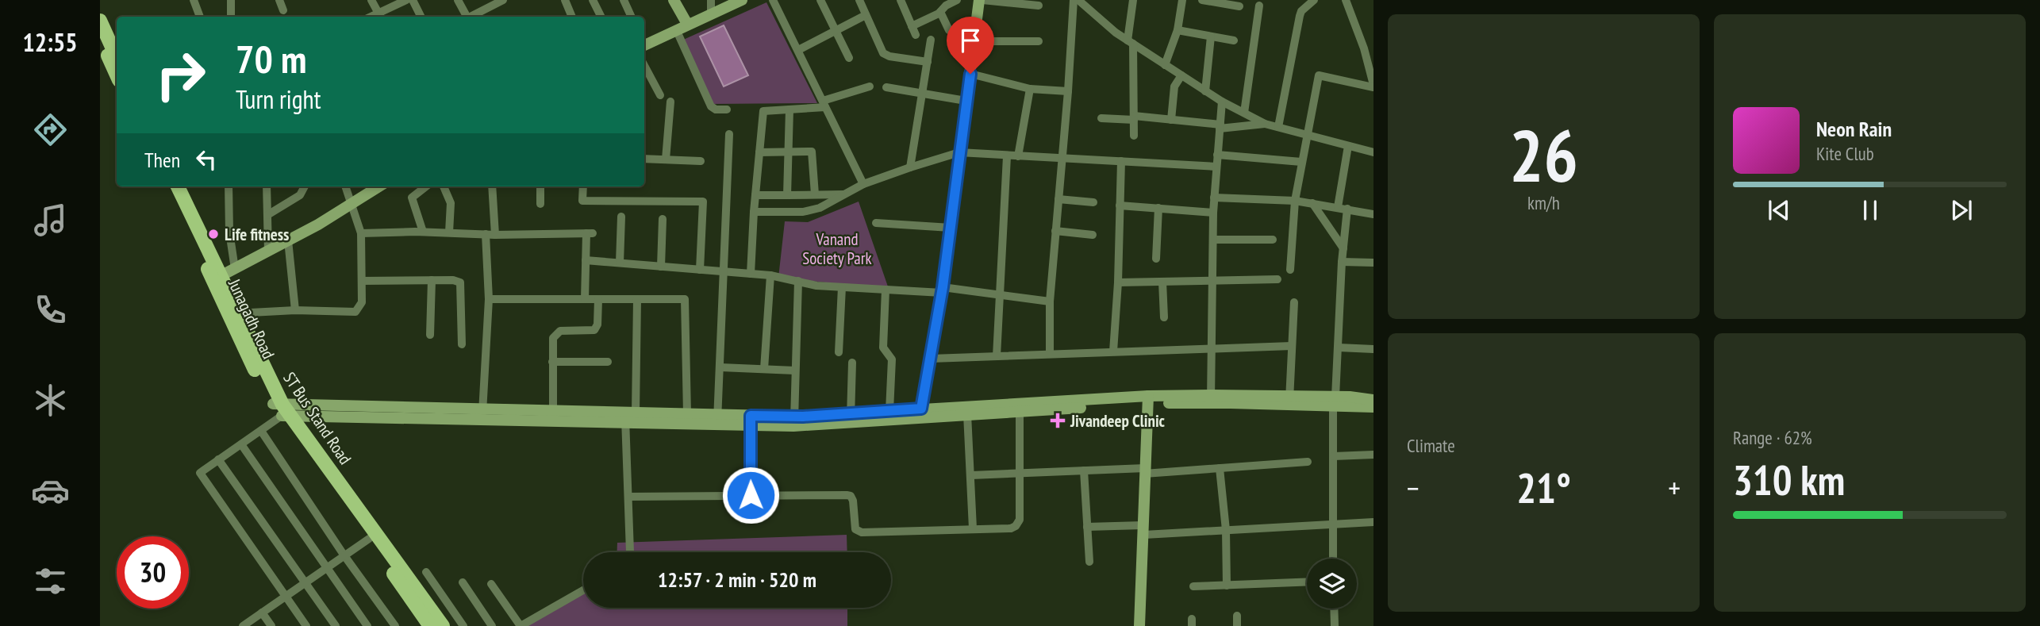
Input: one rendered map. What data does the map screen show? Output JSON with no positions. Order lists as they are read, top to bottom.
{
  "streets": {
    "main road": ["Junagadh Road", "ST Bus Stand Road"]
  },
  "crossings": [
    ["Junagadh Road", "ST Bus Stand Road"]
  ],
  "parks": ["Vanand Society Park"],
  "places": {
    "other": ["Life fitness"],
    "health": ["Jivandeep Clinic"]
  },
  "page": {
    "tabs": "12:55",
    "tile": [
      ["26", "km/h"],
      "Climate",
      ["Range · 62%", "310 km"]
    ],
    "turn": ["70 m", "Turn right"],
    "song": ["Neon Rain", "Kite Club"],
    "then": "Then",
    "heat": ["−", "21°", "+"],
    "limit": "30",
    "trip": "12:57 · 2 min · 520 m"
  }
}
